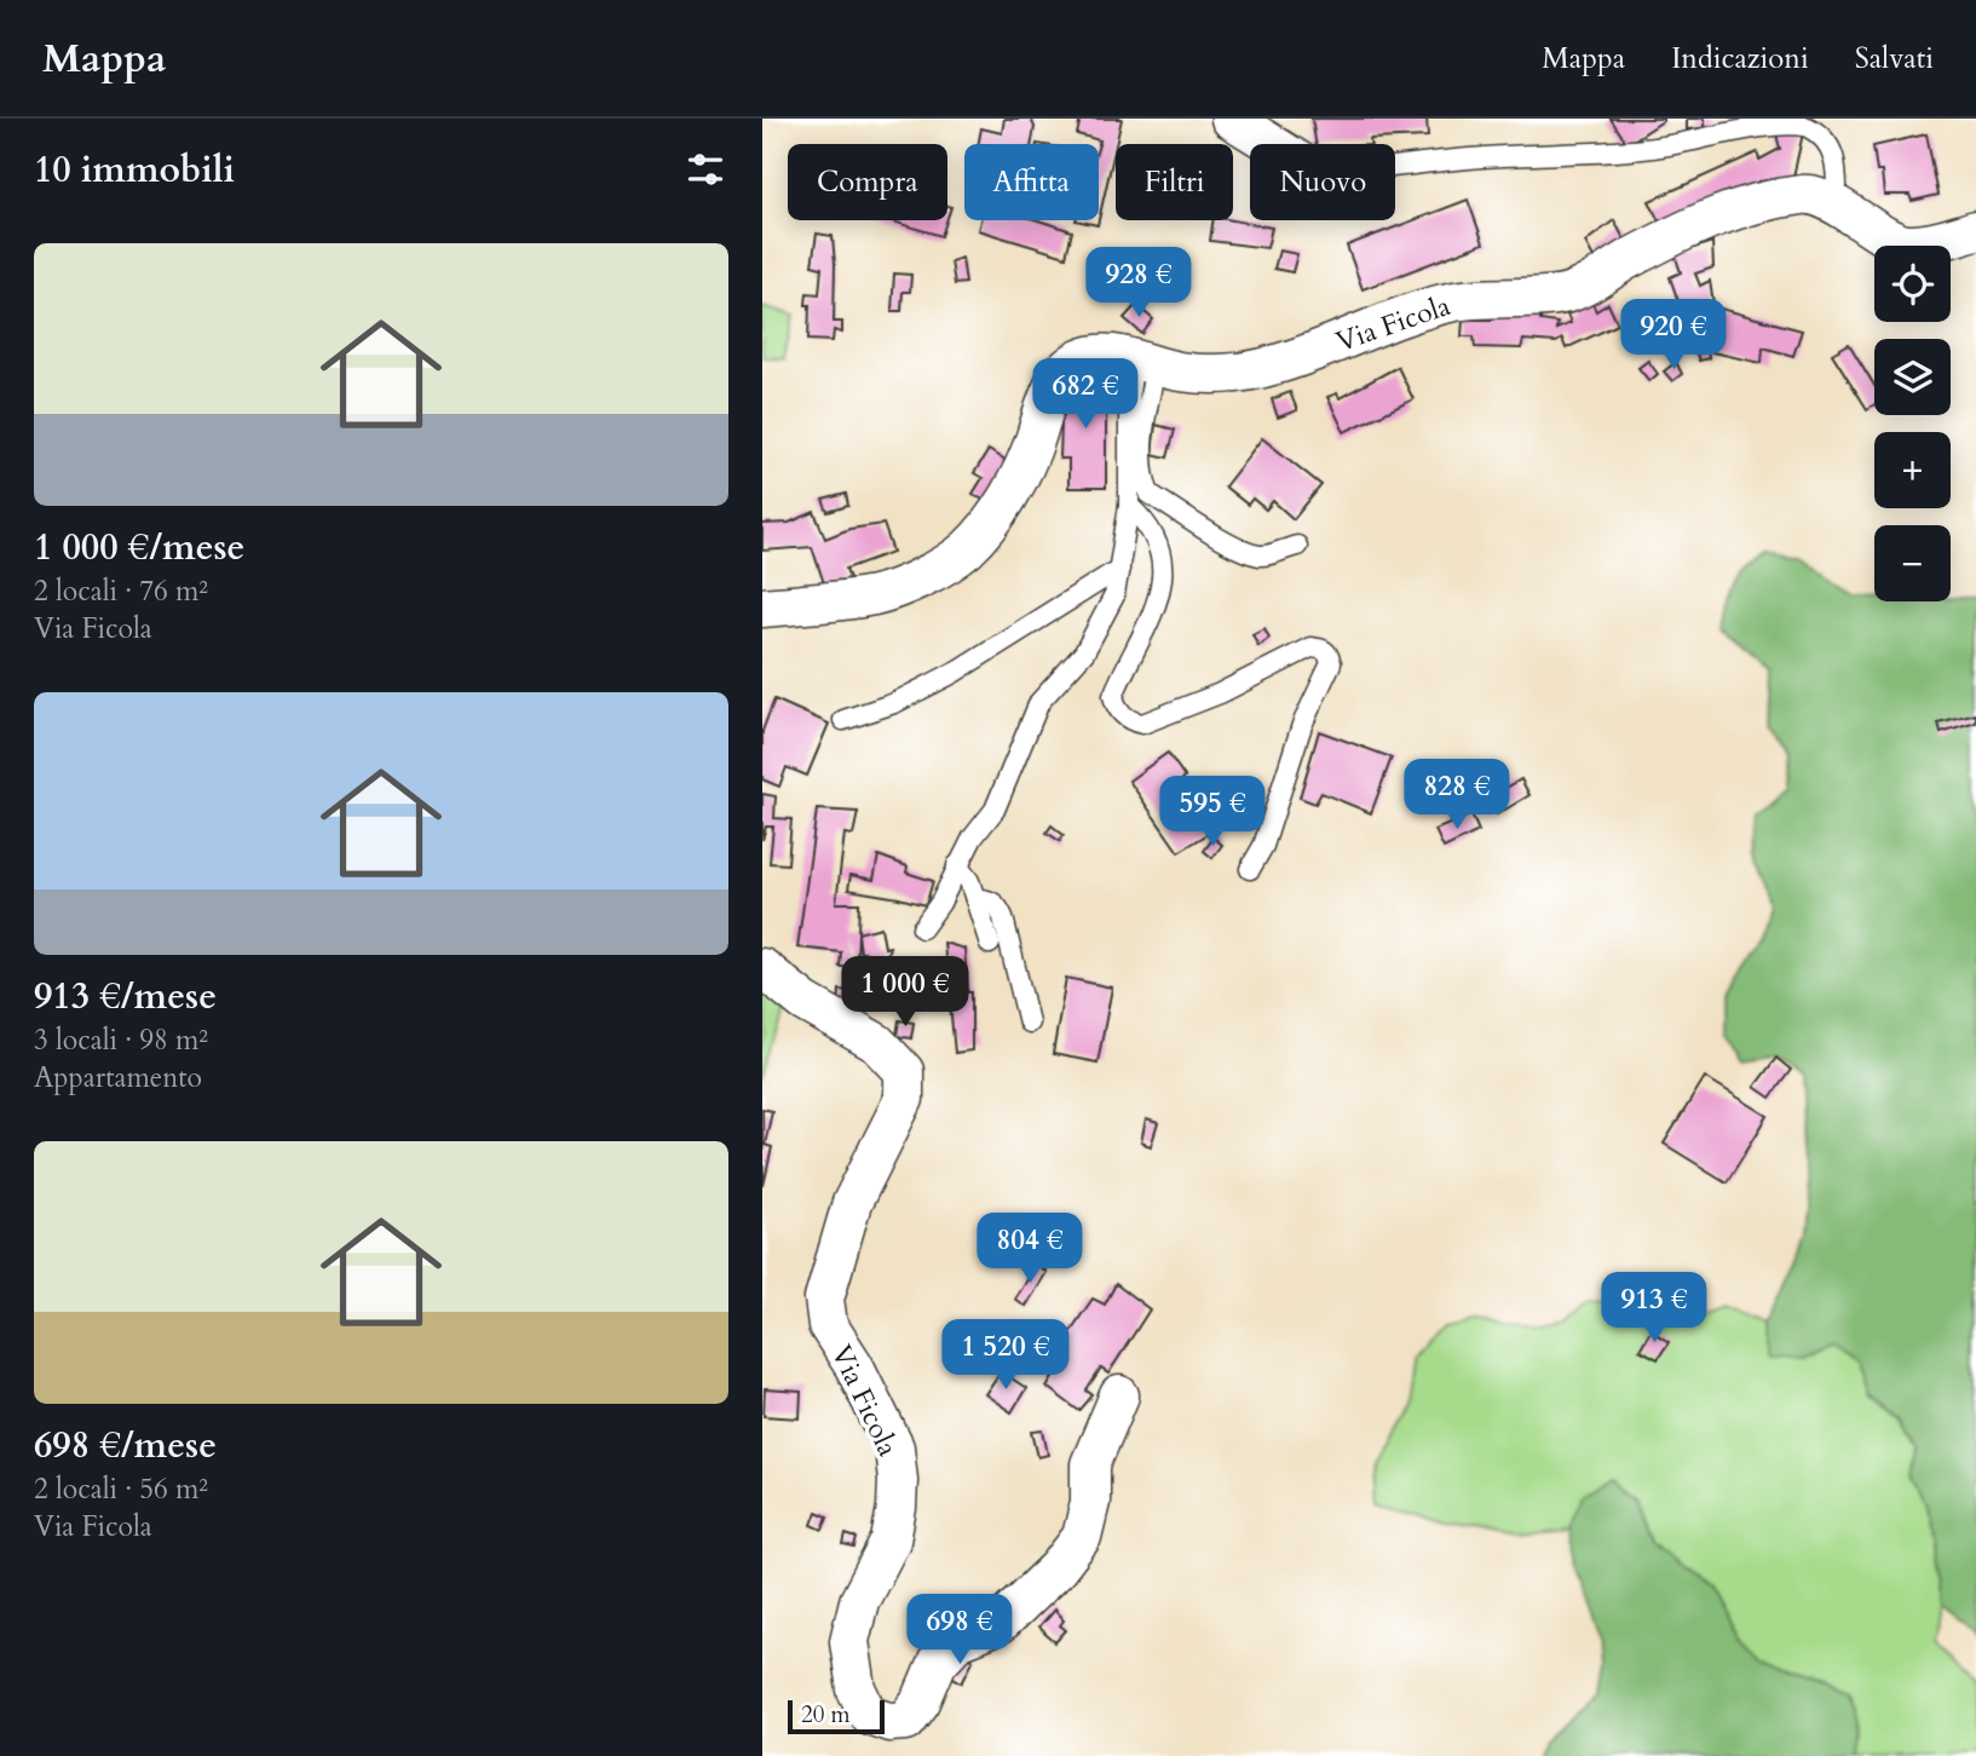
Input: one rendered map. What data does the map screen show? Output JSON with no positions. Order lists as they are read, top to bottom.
{
  "streets": {
    "street": ["Via Ficola"]
  },
  "scale_bar": "20 m",
  "page": {
    "header": "Mappa",
    "nav": ["Mappa", "Indicazioni", "Salvati"],
    "heading": "10 immobili",
    "chip": [
      "Compra",
      "Affitta",
      "Filtri",
      "Nuovo"
    ],
    "list": [
      {
        "name": "1 000 €/mese",
        "note": "2 locali · 76 m² · Via Ficola"
      },
      {
        "name": "913 €/mese",
        "note": "3 locali · 98 m² · Appartamento"
      },
      {
        "name": "698 €/mese",
        "note": "2 locali · 56 m² · Via Ficola"
      }
    ],
    "map_buttons": ["+", "−"],
    "price": [
      "928 €",
      "920 €",
      "682 €",
      "828 €",
      "595 €",
      "1 000 €",
      "804 €",
      "913 €",
      "1 520 €",
      "698 €"
    ],
    "scale": "20 m"
  }
}
